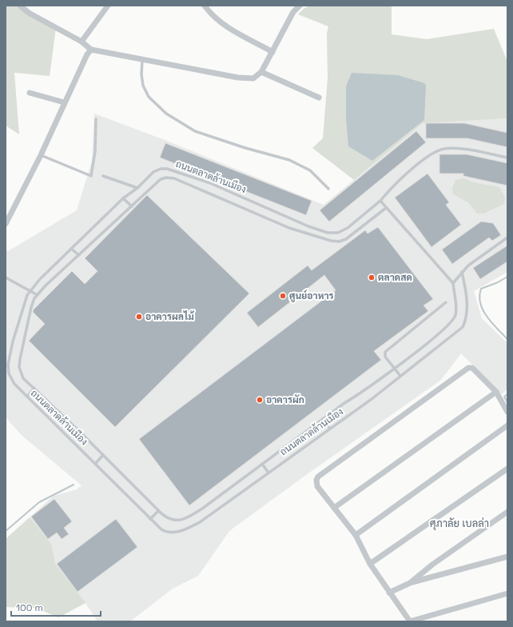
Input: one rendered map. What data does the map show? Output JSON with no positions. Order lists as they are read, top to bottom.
{
  "streets": {
    "lane": ["ถนนตลาดล้านเมือง"]
  },
  "districts": ["ศุภาลัย เบลล่า"],
  "places": [
    "ตลาดสด",
    "ศูนย์อาหาร",
    "อาคารผลไม้",
    "อาคารผัก"
  ],
  "scale_bar": "100 m"
}
